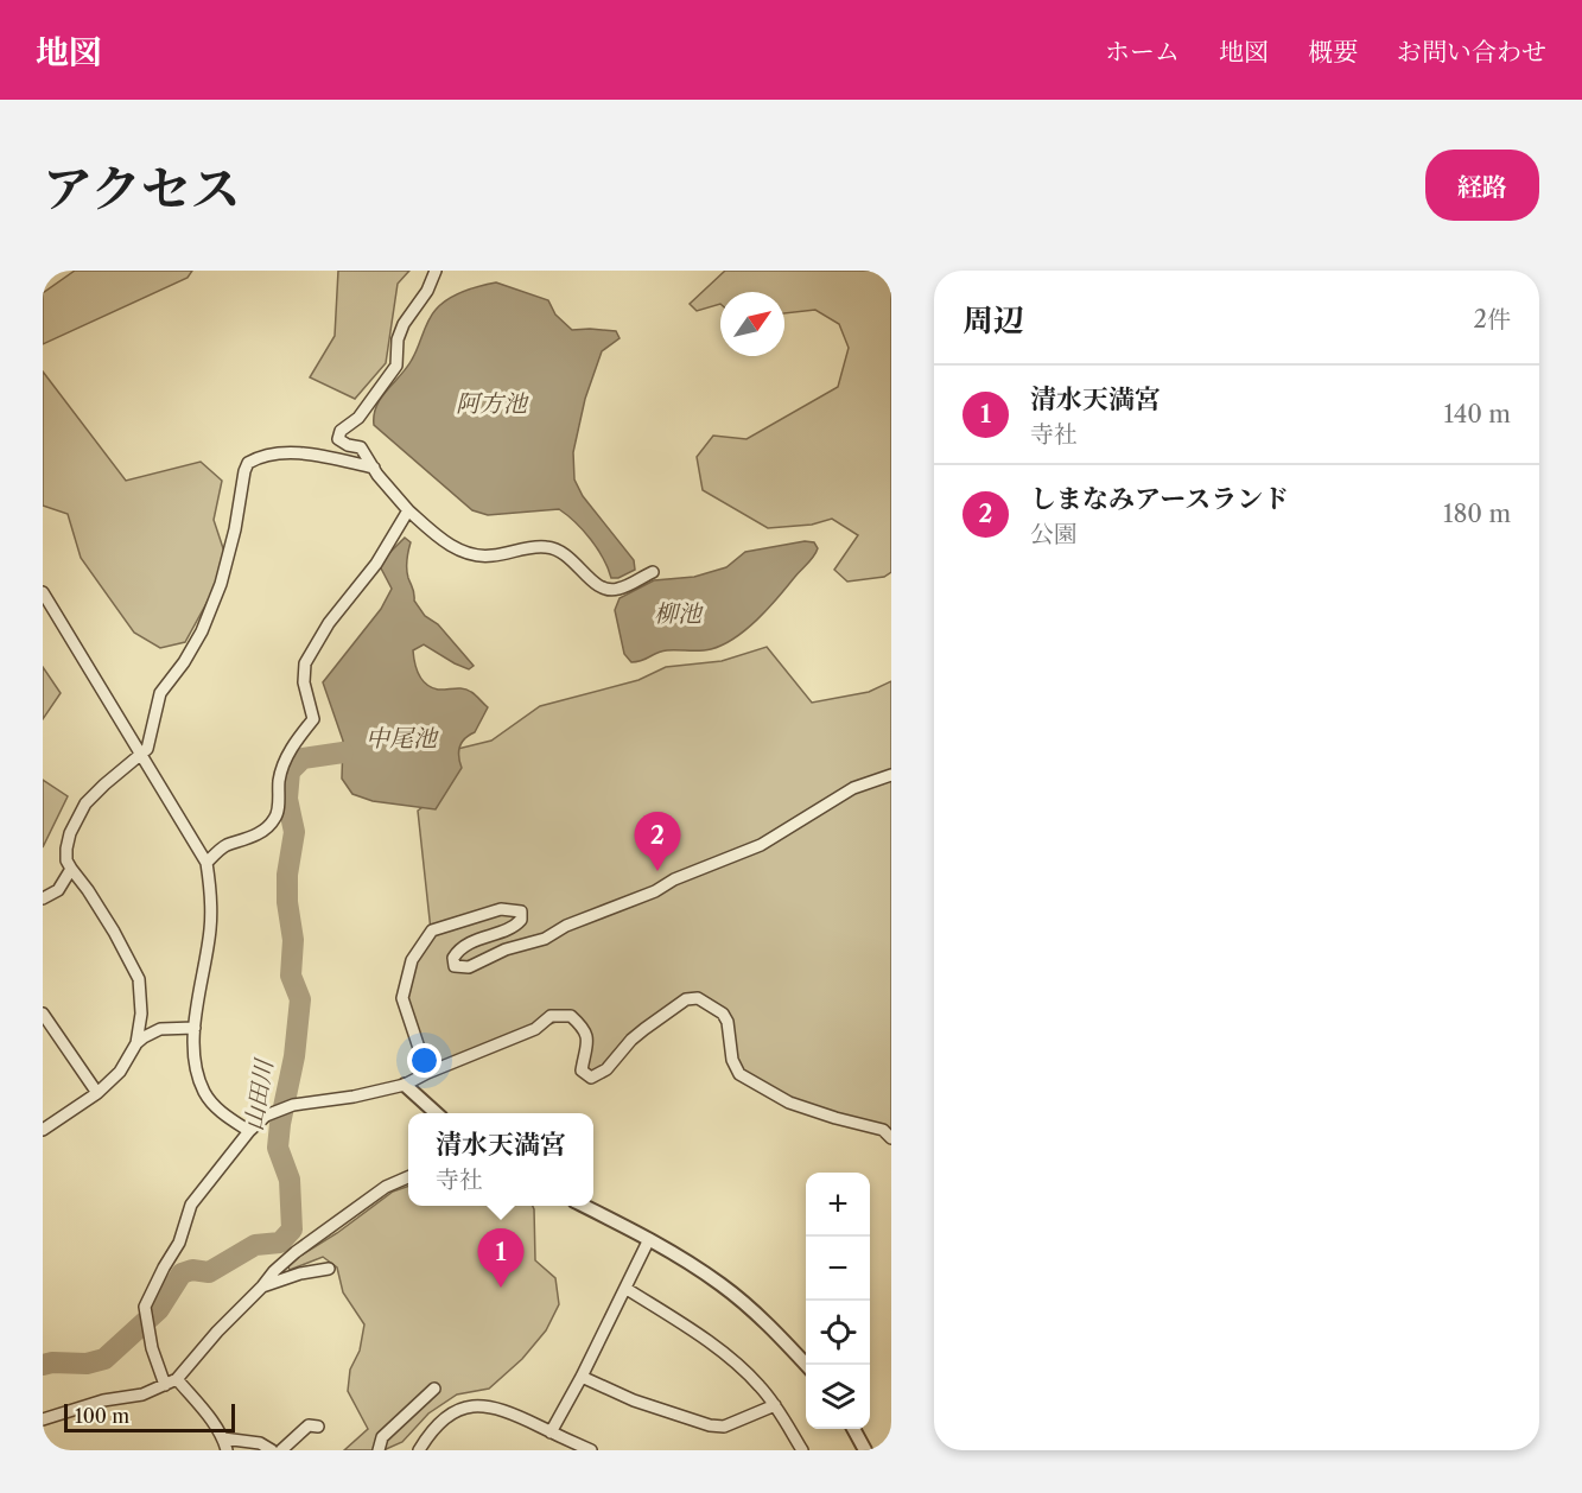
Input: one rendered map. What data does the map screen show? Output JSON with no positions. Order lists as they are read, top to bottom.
{
  "water": [
    "阿方池",
    "柳池",
    "中尾池",
    "山田川"
  ],
  "scale_bar": "100 m",
  "north": "top right",
  "page": {
    "header": "地図",
    "nav": [
      "ホーム",
      "地図",
      "概要",
      "お問い合わせ"
    ],
    "title": "アクセス",
    "buttons": "経路",
    "heading": ["周辺", "2件"],
    "list": [
      {
        "mark": "1",
        "name": "清水天満宮",
        "note": "寺社",
        "value": "140 m"
      },
      {
        "mark": "2",
        "name": "しまなみアースランド",
        "note": "公園",
        "value": "180 m"
      }
    ],
    "pins": ["2", "1"],
    "popup": ["清水天満宮", "寺社"],
    "map_buttons": ["+", "−"],
    "scale": "100 m"
  }
}
